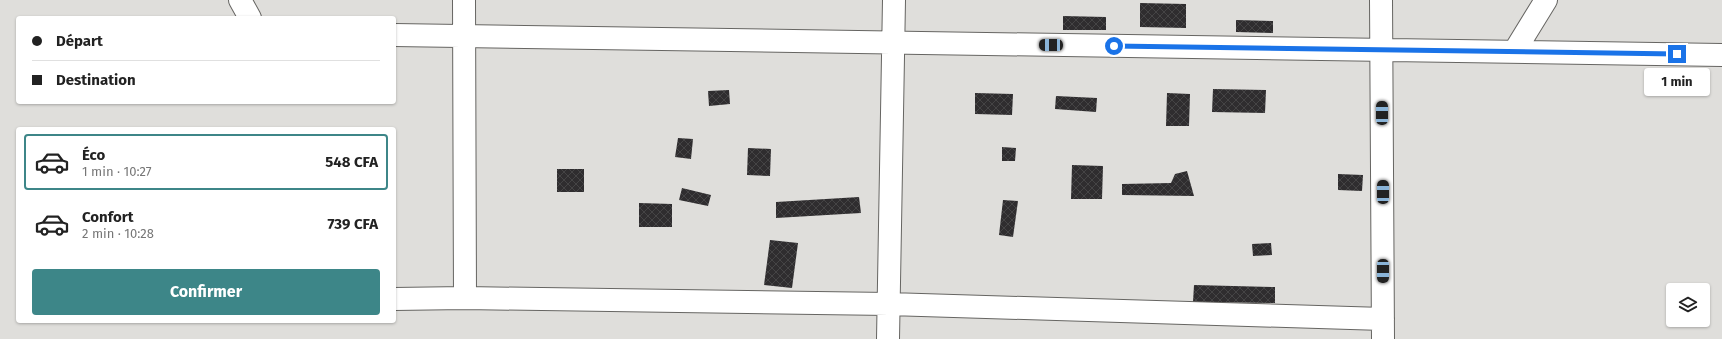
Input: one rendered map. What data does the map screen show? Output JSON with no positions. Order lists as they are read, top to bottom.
{
  "page": {
    "banner": ["Départ", "Destination"],
    "bubble": "1 min",
    "list": [
      {
        "name": "Éco",
        "note": "1 min · 10:27",
        "value": "548 CFA"
      },
      {
        "name": "Confort",
        "note": "2 min · 10:28",
        "value": "739 CFA"
      }
    ],
    "buttons": "Confirmer"
  }
}
